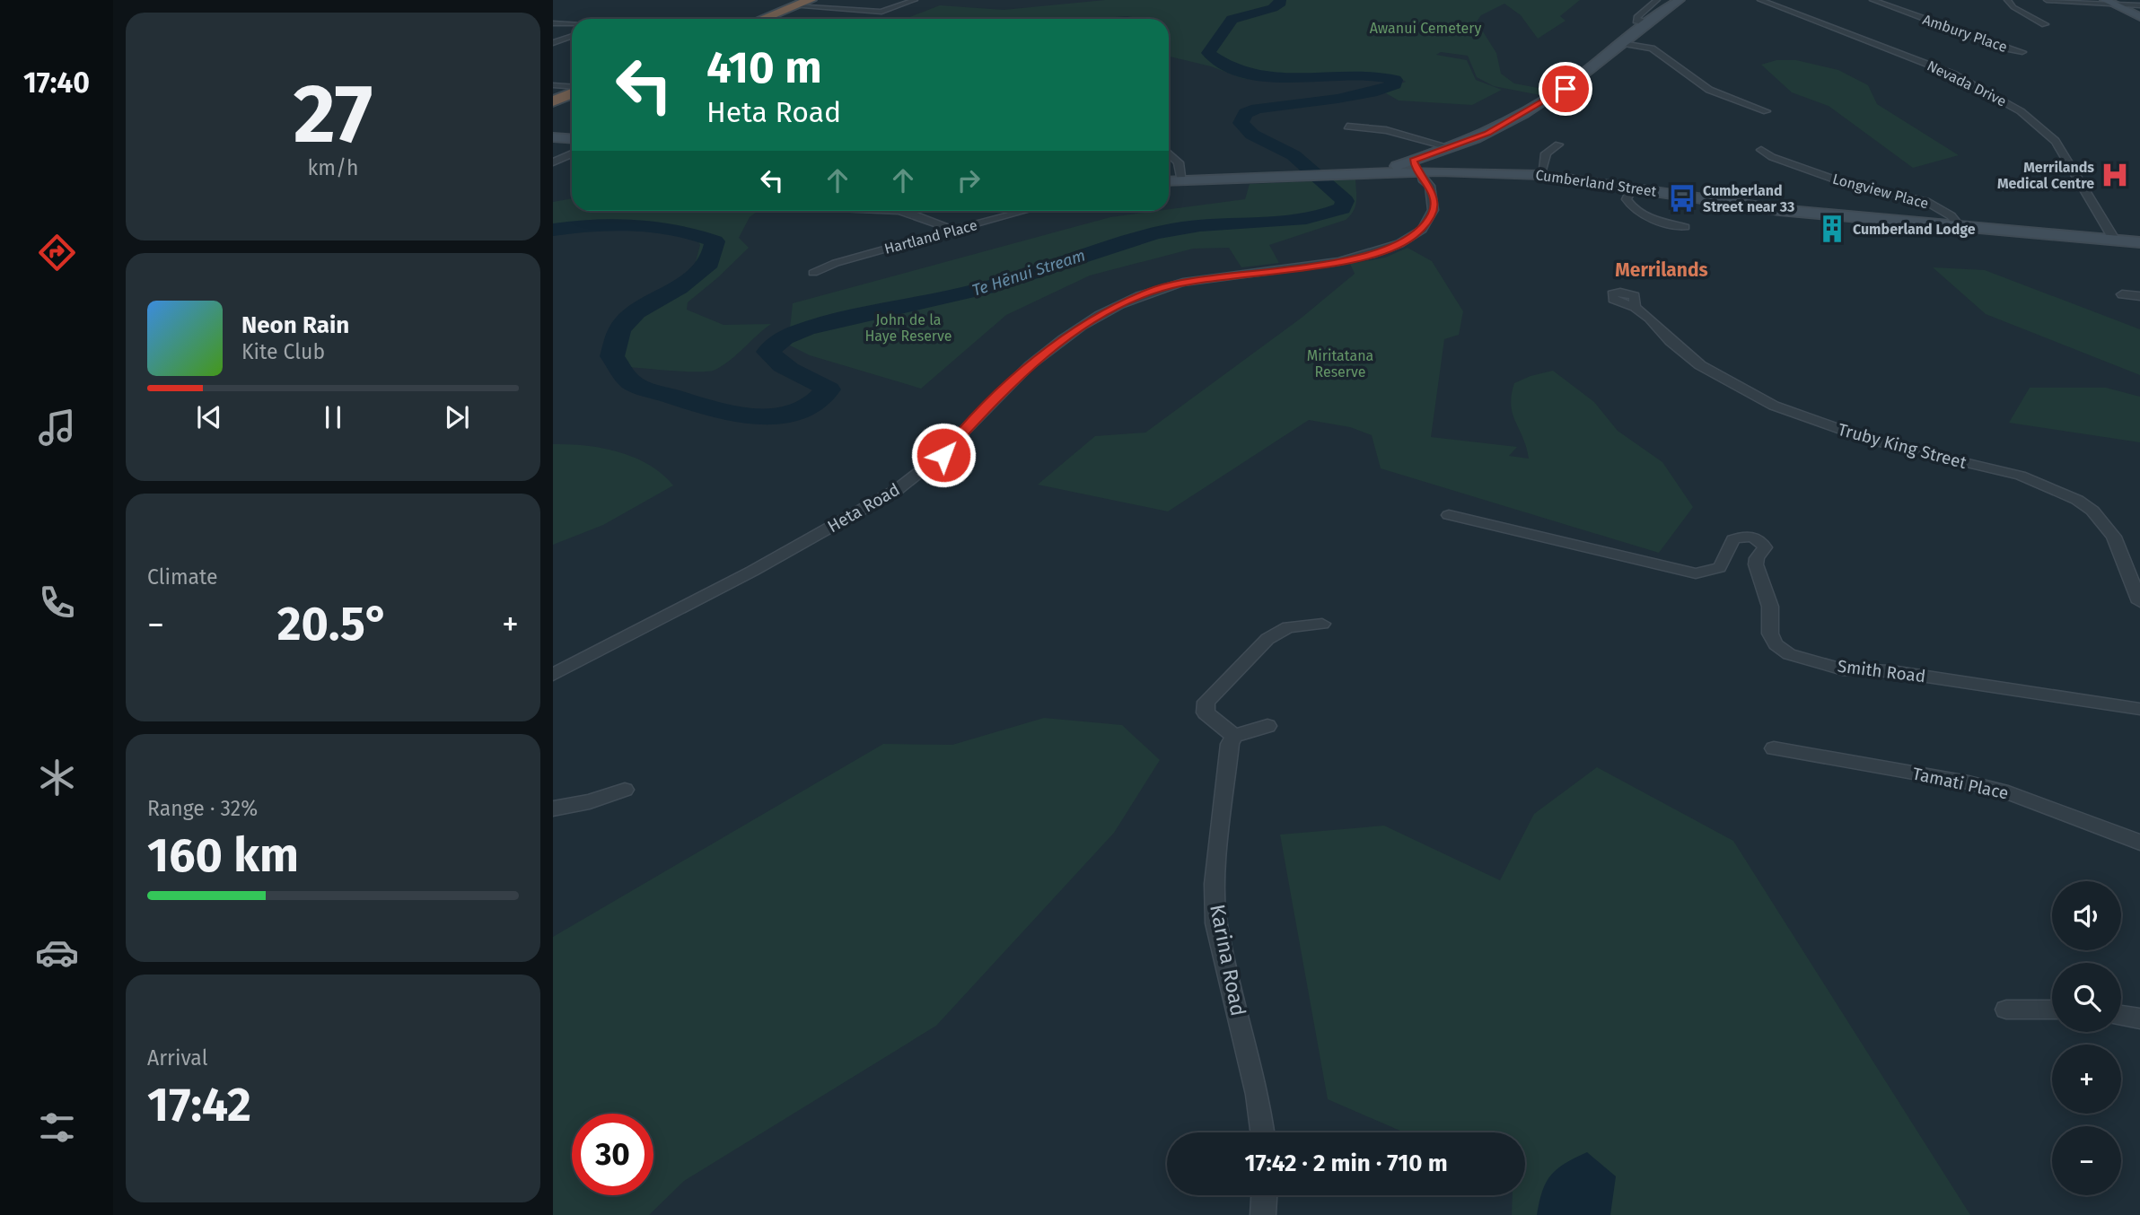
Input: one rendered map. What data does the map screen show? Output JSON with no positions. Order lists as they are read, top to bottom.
{
  "streets": {
    "main road": ["Cumberland Street"],
    "street": [
      "Ambury Place",
      "Nevada Drive",
      "Longview Place",
      "Hartland Place",
      "Truby King Street",
      "Heta Road",
      "Smith Road",
      "Tamati Place",
      "Karina Road"
    ]
  },
  "crossings": [
    ["Nevada Drive", "Cumberland Street"],
    ["Cumberland Street", "Longview Place"]
  ],
  "districts": ["Merrilands"],
  "water": ["Te Hēnui Stream"],
  "parks": ["Awanui Cemetery", "John de la Haye Reserve", "Miritatana Reserve"],
  "places": {
    "hospital": ["Merrilands Medical Centre"],
    "bus stop": ["Cumberland Street near 33"],
    "building": ["Cumberland Lodge"]
  },
  "page": {
    "tabs": "17:40",
    "tile": [
      ["27", "km/h"],
      "Climate",
      ["Range · 32%", "160 km"],
      ["Arrival", "17:42"]
    ],
    "turn": ["410 m", "Heta Road"],
    "song": ["Neon Rain", "Kite Club"],
    "heat": ["−", "20.5°", "+"],
    "map_buttons": ["+", "−"],
    "limit": "30",
    "trip": "17:42 · 2 min · 710 m"
  }
}
